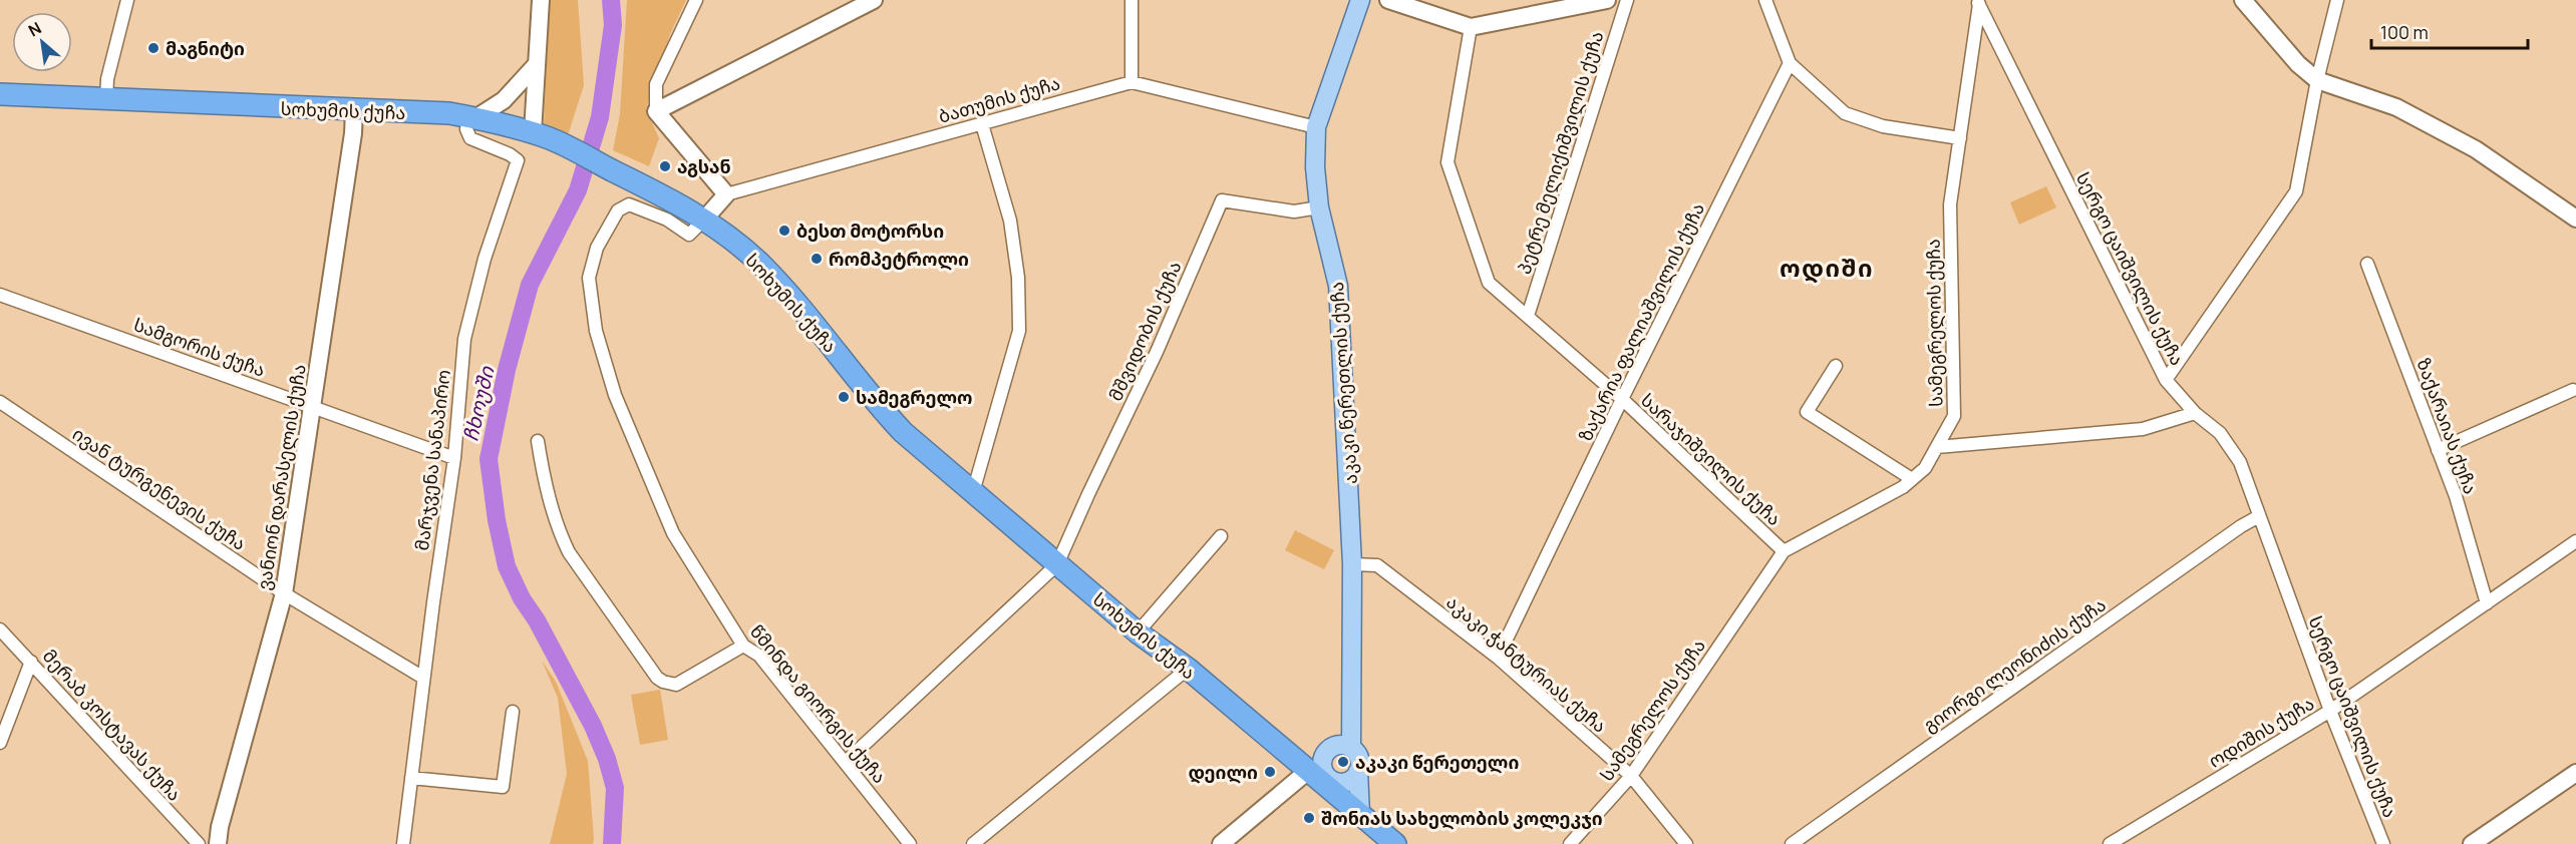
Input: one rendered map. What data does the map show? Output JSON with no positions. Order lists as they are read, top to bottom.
{
  "streets": {
    "highway": ["სოხუმის ქუჩა"],
    "main road": ["აკაკი წერეთლის ქუჩა"],
    "street": [
      "ბათუმის ქუჩა",
      "პეტრე მელიქიშვილის ქუჩა",
      "სერგო ცაიშვილის ქუჩა",
      "ზაქარია ფალიაშვილის ქუჩა",
      "სამეგრელოს ქუჩა",
      "მშვიდობის ქუჩა",
      "სამგორის ქუჩა",
      "ზაქარაიას ქუჩა",
      "სარაჯიშვილის ქუჩა",
      "მარჯვენა სანაპირო",
      "ვანიონ დარასელის ქუჩა",
      "ივან ტურგენევის ქუჩა",
      "აკაკი ჭანტურიას ქუჩა",
      "გიორგი ლეონიძის ქუჩა",
      "წმინდა გიორგის ქუჩა",
      "მერაბ კოსტავას ქუჩა",
      "ოდიშის ქუჩა"
    ]
  },
  "crossings": [
    ["ბათუმის ქუჩა", "აკაკი წერეთლის ქუჩა"],
    ["სოხუმის ქუჩა", "მშვიდობის ქუჩა"],
    ["სოხუმის ქუჩა", "აკაკი წერეთლის ქუჩა"],
    ["სოხუმის ქუჩა", "მარჯვენა სანაპირო"],
    ["სოხუმის ქუჩა", "ვანიონ დარასელის ქუჩა"],
    ["სოხუმის ქუჩა", "წმინდა გიორგის ქუჩა"],
    ["პეტრე მელიქიშვილის ქუჩა", "სარაჯიშვილის ქუჩა"],
    ["სერგო ცაიშვილის ქუჩა", "სამეგრელოს ქუჩა"],
    ["სერგო ცაიშვილის ქუჩა", "გიორგი ლეონიძის ქუჩა"],
    ["სერგო ცაიშვილის ქუჩა", "ოდიშის ქუჩა"],
    ["ზაქარია ფალიაშვილის ქუჩა", "სარაჯიშვილის ქუჩა"],
    ["ზაქარია ფალიაშვილის ქუჩა", "აკაკი ჭანტურიას ქუჩა"],
    ["სამეგრელოს ქუჩა", "სარაჯიშვილის ქუჩა"],
    ["სამეგრელოს ქუჩა", "აკაკი ჭანტურიას ქუჩა"],
    ["მშვიდობის ქუჩა", "აკაკი წერეთლის ქუჩა"],
    ["სამგორის ქუჩა", "მარჯვენა სანაპირო"],
    ["სამგორის ქუჩა", "ვანიონ დარასელის ქუჩა"],
    ["აკაკი წერეთლის ქუჩა", "აკაკი ჭანტურიას ქუჩა"],
    ["ზაქარაიას ქუჩა", "ოდიშის ქუჩა"],
    ["მარჯვენა სანაპირო", "ივან ტურგენევის ქუჩა"],
    ["ვანიონ დარასელის ქუჩა", "ივან ტურგენევის ქუჩა"]
  ],
  "districts": ["ოდიში"],
  "water": ["ჩხოუში"],
  "places": [
    "მაგნიტი",
    "აგსან",
    "ბესთ მოტორსი",
    "რომპეტროლი",
    "სამეგრელო",
    "აკაკი წერეთელი",
    "დეილი",
    "შონიას სახელობის კოლეკჯი"
  ],
  "scale_bar": "100 m",
  "north": "top left"
}
